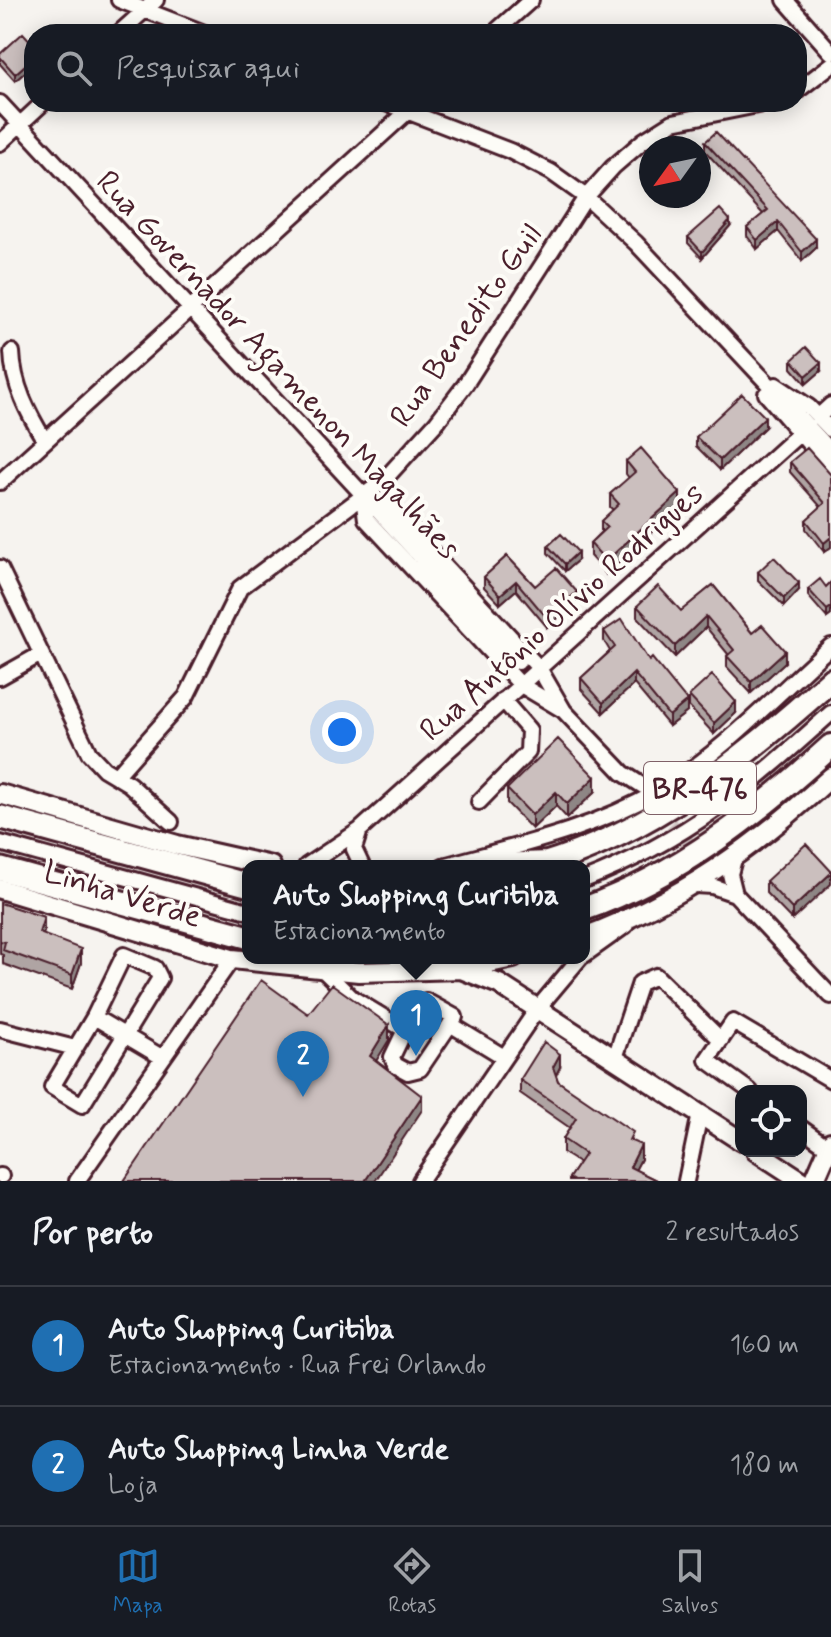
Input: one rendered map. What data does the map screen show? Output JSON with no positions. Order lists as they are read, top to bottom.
{
  "streets": {
    "highway": ["BR-476", "Linha Verde"],
    "street": ["Rua Benedito Guil", "Rua Governador Agamenon Magalhães", "Rua Antônio Olívio Rodrigues"]
  },
  "crossings": [
    ["Rua Benedito Guil", "Rua Governador Agamenon Magalhães"]
  ],
  "north": "bottom left",
  "page": {
    "search": "Pesquisar aqui",
    "popup": ["Auto Shopping Curitiba", "Estacionamento"],
    "pins": ["1", "2"],
    "heading": ["Por perto", "2 resultados"],
    "list": [
      {
        "mark": "1",
        "name": "Auto Shopping Curitiba",
        "note": "Estacionamento · Rua Frei Orlando",
        "value": "160 m"
      },
      {
        "mark": "2",
        "name": "Auto Shopping Linha Verde",
        "note": "Loja",
        "value": "180 m"
      }
    ],
    "nav": ["Mapa", "Rotas", "Salvos"]
  }
}
